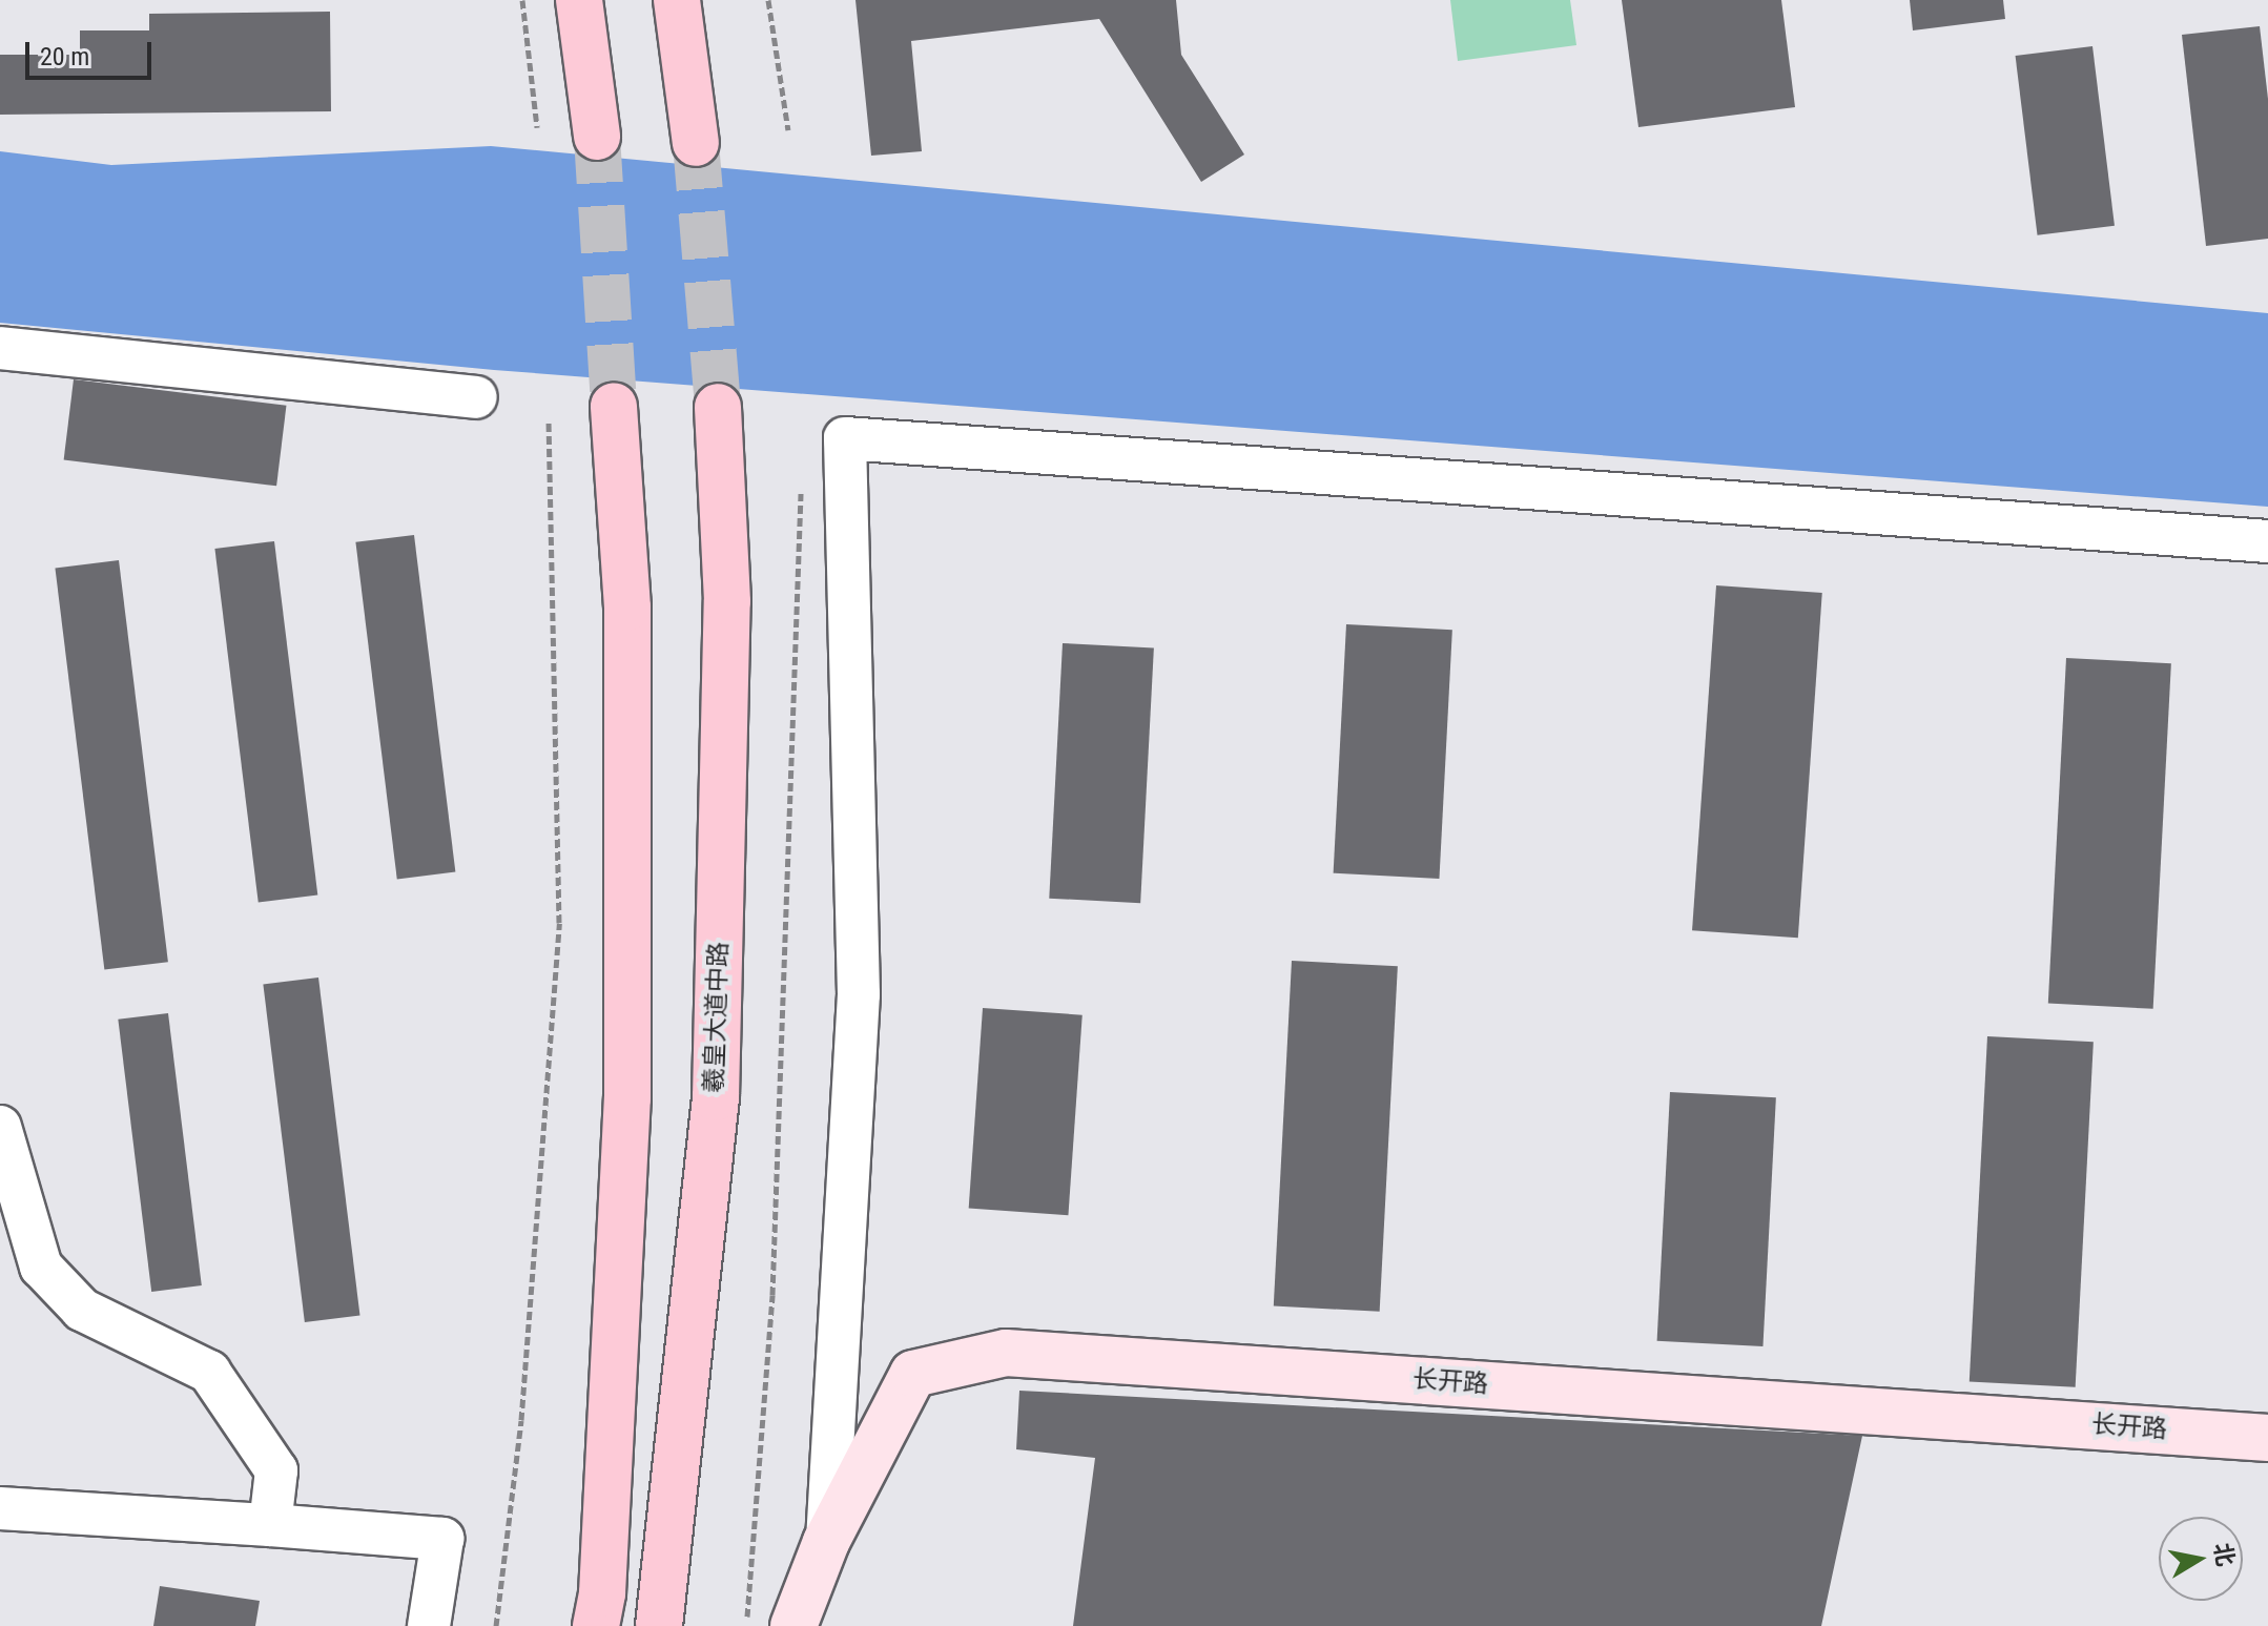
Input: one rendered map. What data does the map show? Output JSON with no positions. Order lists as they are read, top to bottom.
{
  "streets": {
    "main road": ["羲皇大道中路"],
    "street": ["长开路"]
  },
  "scale_bar": "20 m",
  "north": "right"
}
